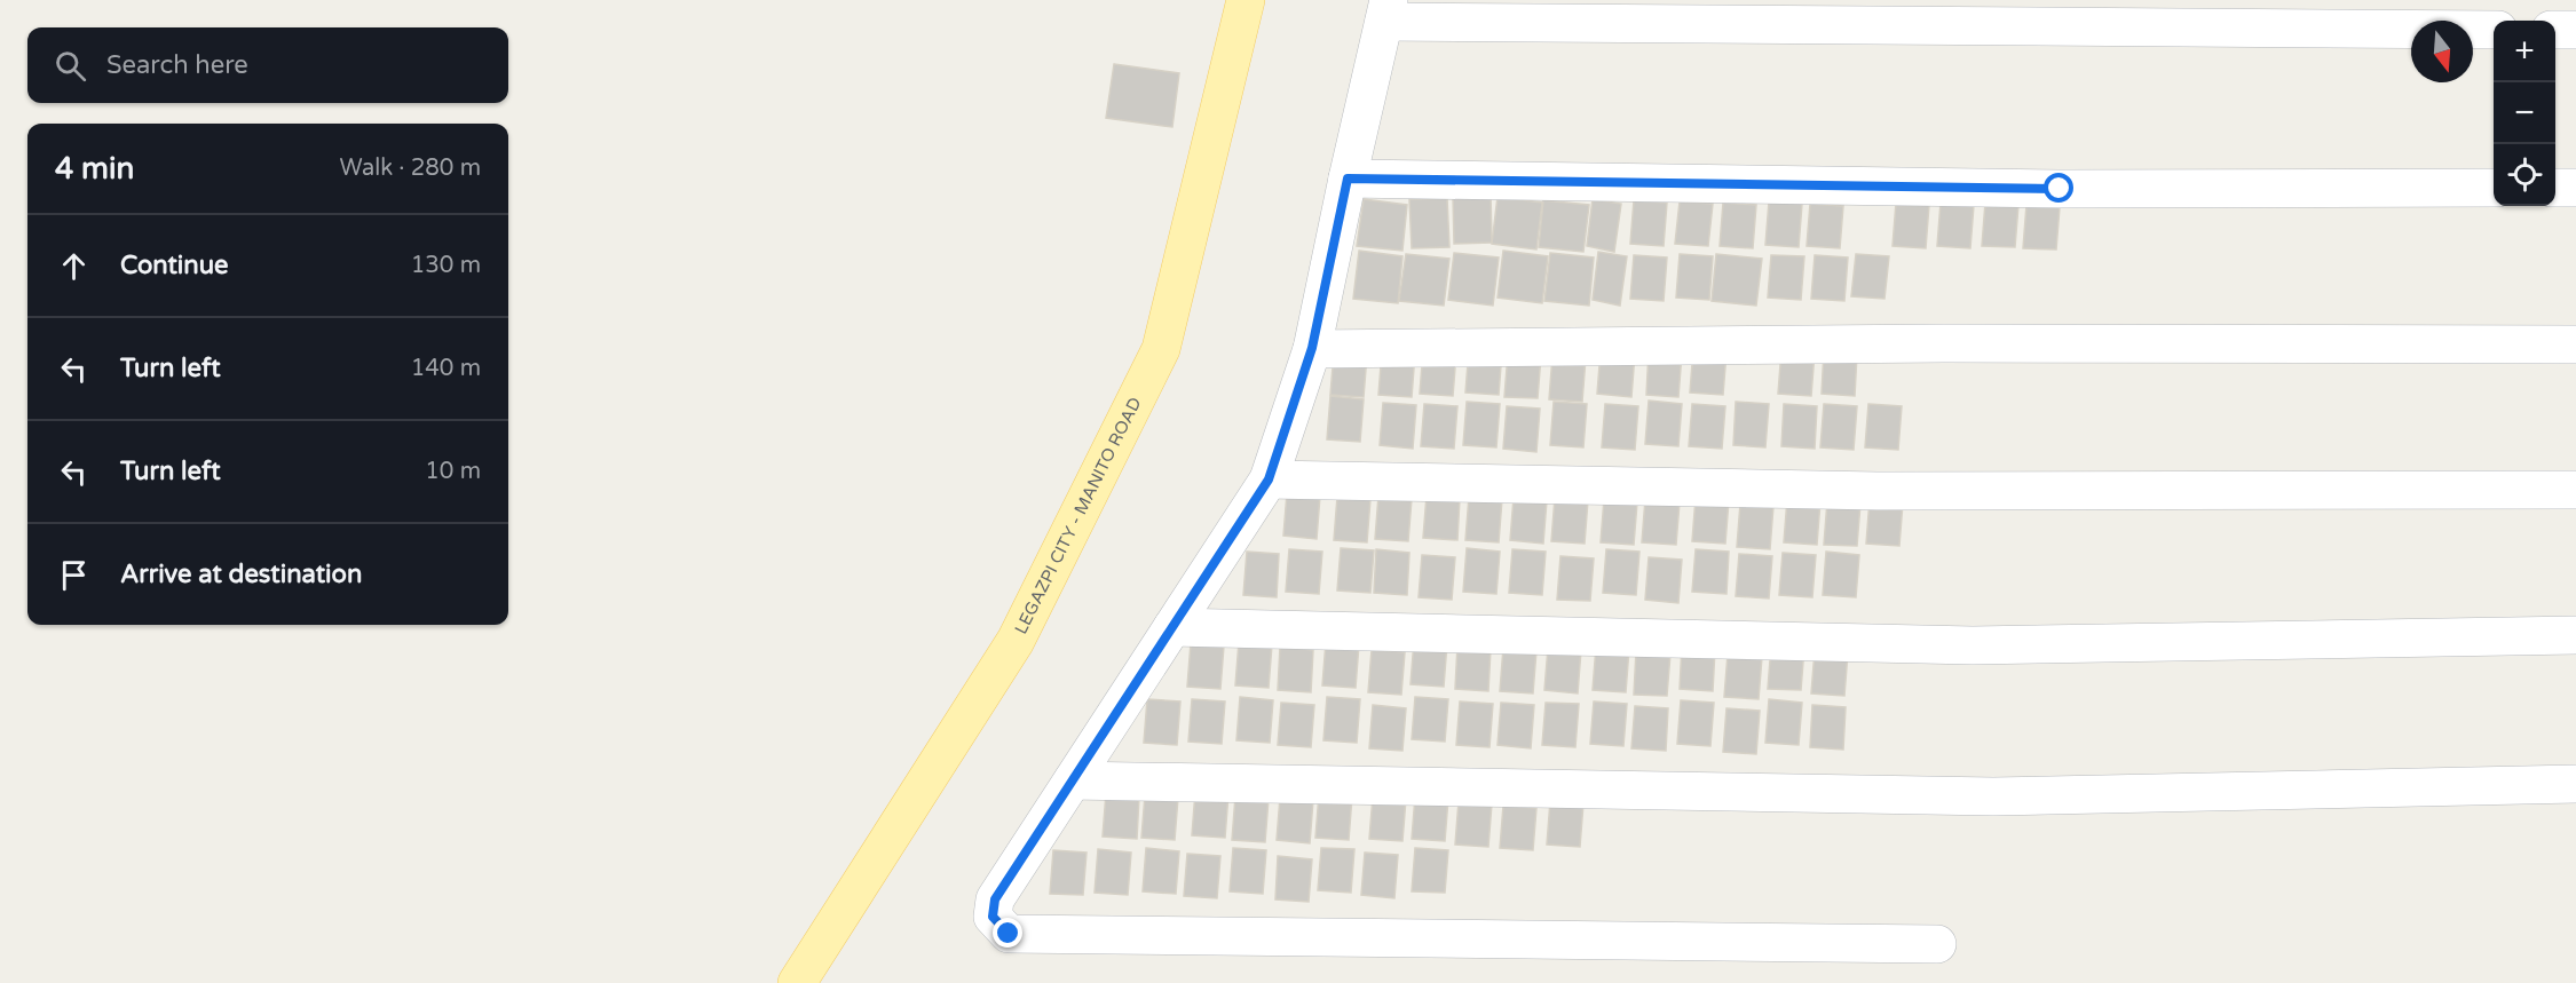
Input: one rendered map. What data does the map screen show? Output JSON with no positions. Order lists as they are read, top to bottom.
{
  "streets": {
    "main road": ["LEGAZPI CITY - MANITO ROAD"]
  },
  "north": "bottom",
  "page": {
    "map_buttons": ["+", "−"],
    "search": "Search here",
    "heading": ["4 min", "Walk · 280 m"],
    "list": [
      ["Continue", "130 m"],
      ["Turn left", "140 m"],
      ["Turn left", "10 m"],
      "Arrive at destination"
    ]
  }
}
